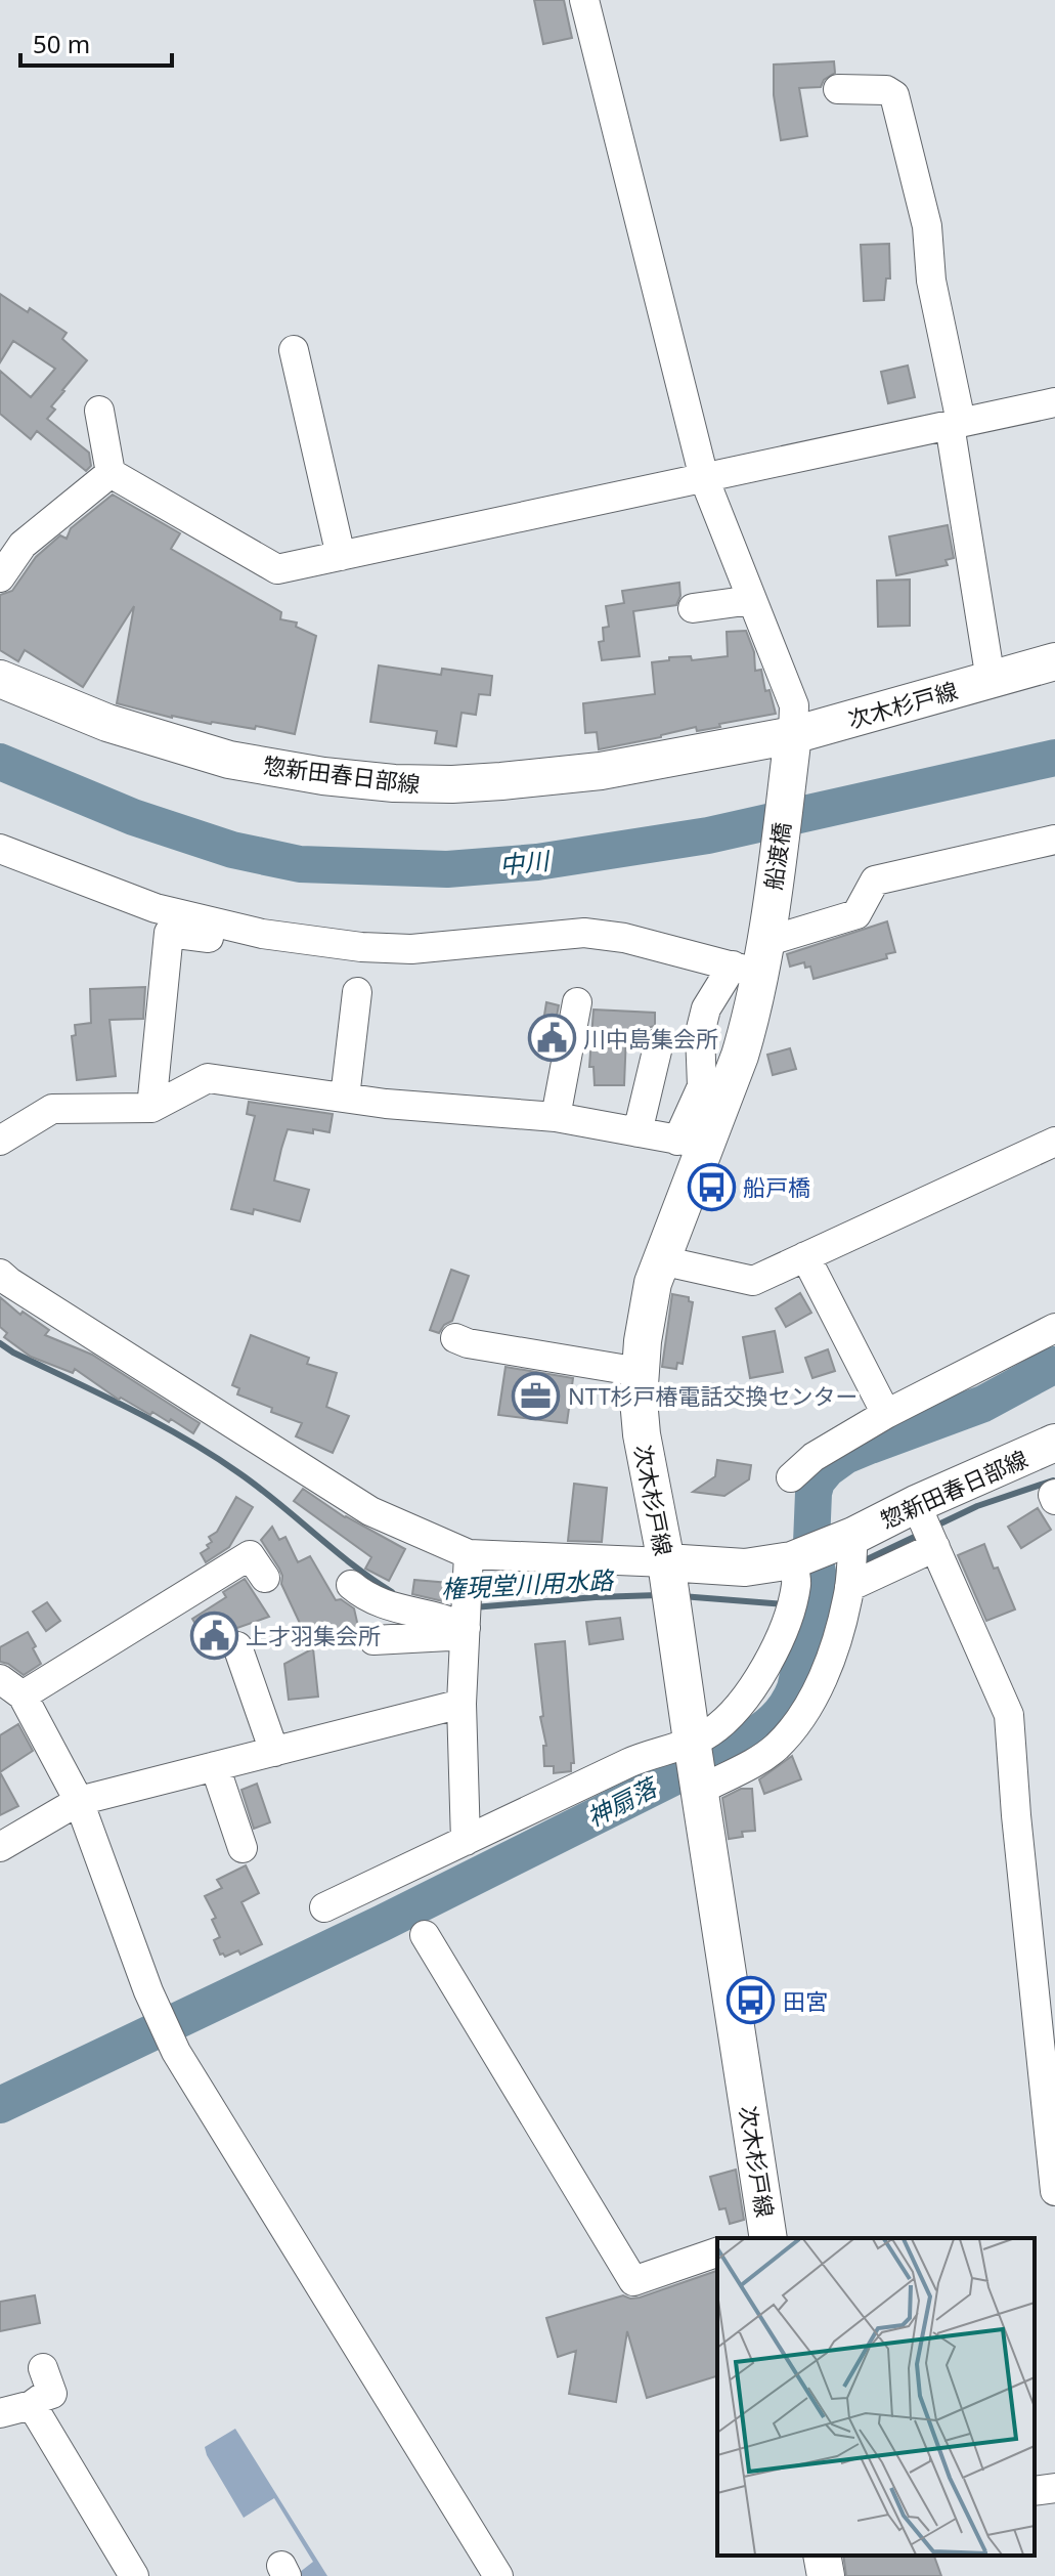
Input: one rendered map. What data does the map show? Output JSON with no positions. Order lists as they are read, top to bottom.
{
  "streets": {
    "main road": ["次木杉戸線", "惣新田春日部線", "船渡橋"]
  },
  "crossings": [
    ["次木杉戸線", "惣新田春日部線"],
    ["次木杉戸線", "船渡橋"],
    ["惣新田春日部線", "船渡橋"]
  ],
  "water": ["中川", "権現堂川用水路", "神扇落"],
  "places": {
    "public building": ["川中島集会所", "上才羽集会所"],
    "bus stop": ["船戸橋", "田宮"],
    "office": ["NTT杉戸椿電話交換センター"]
  },
  "scale_bar": "50 m"
}
